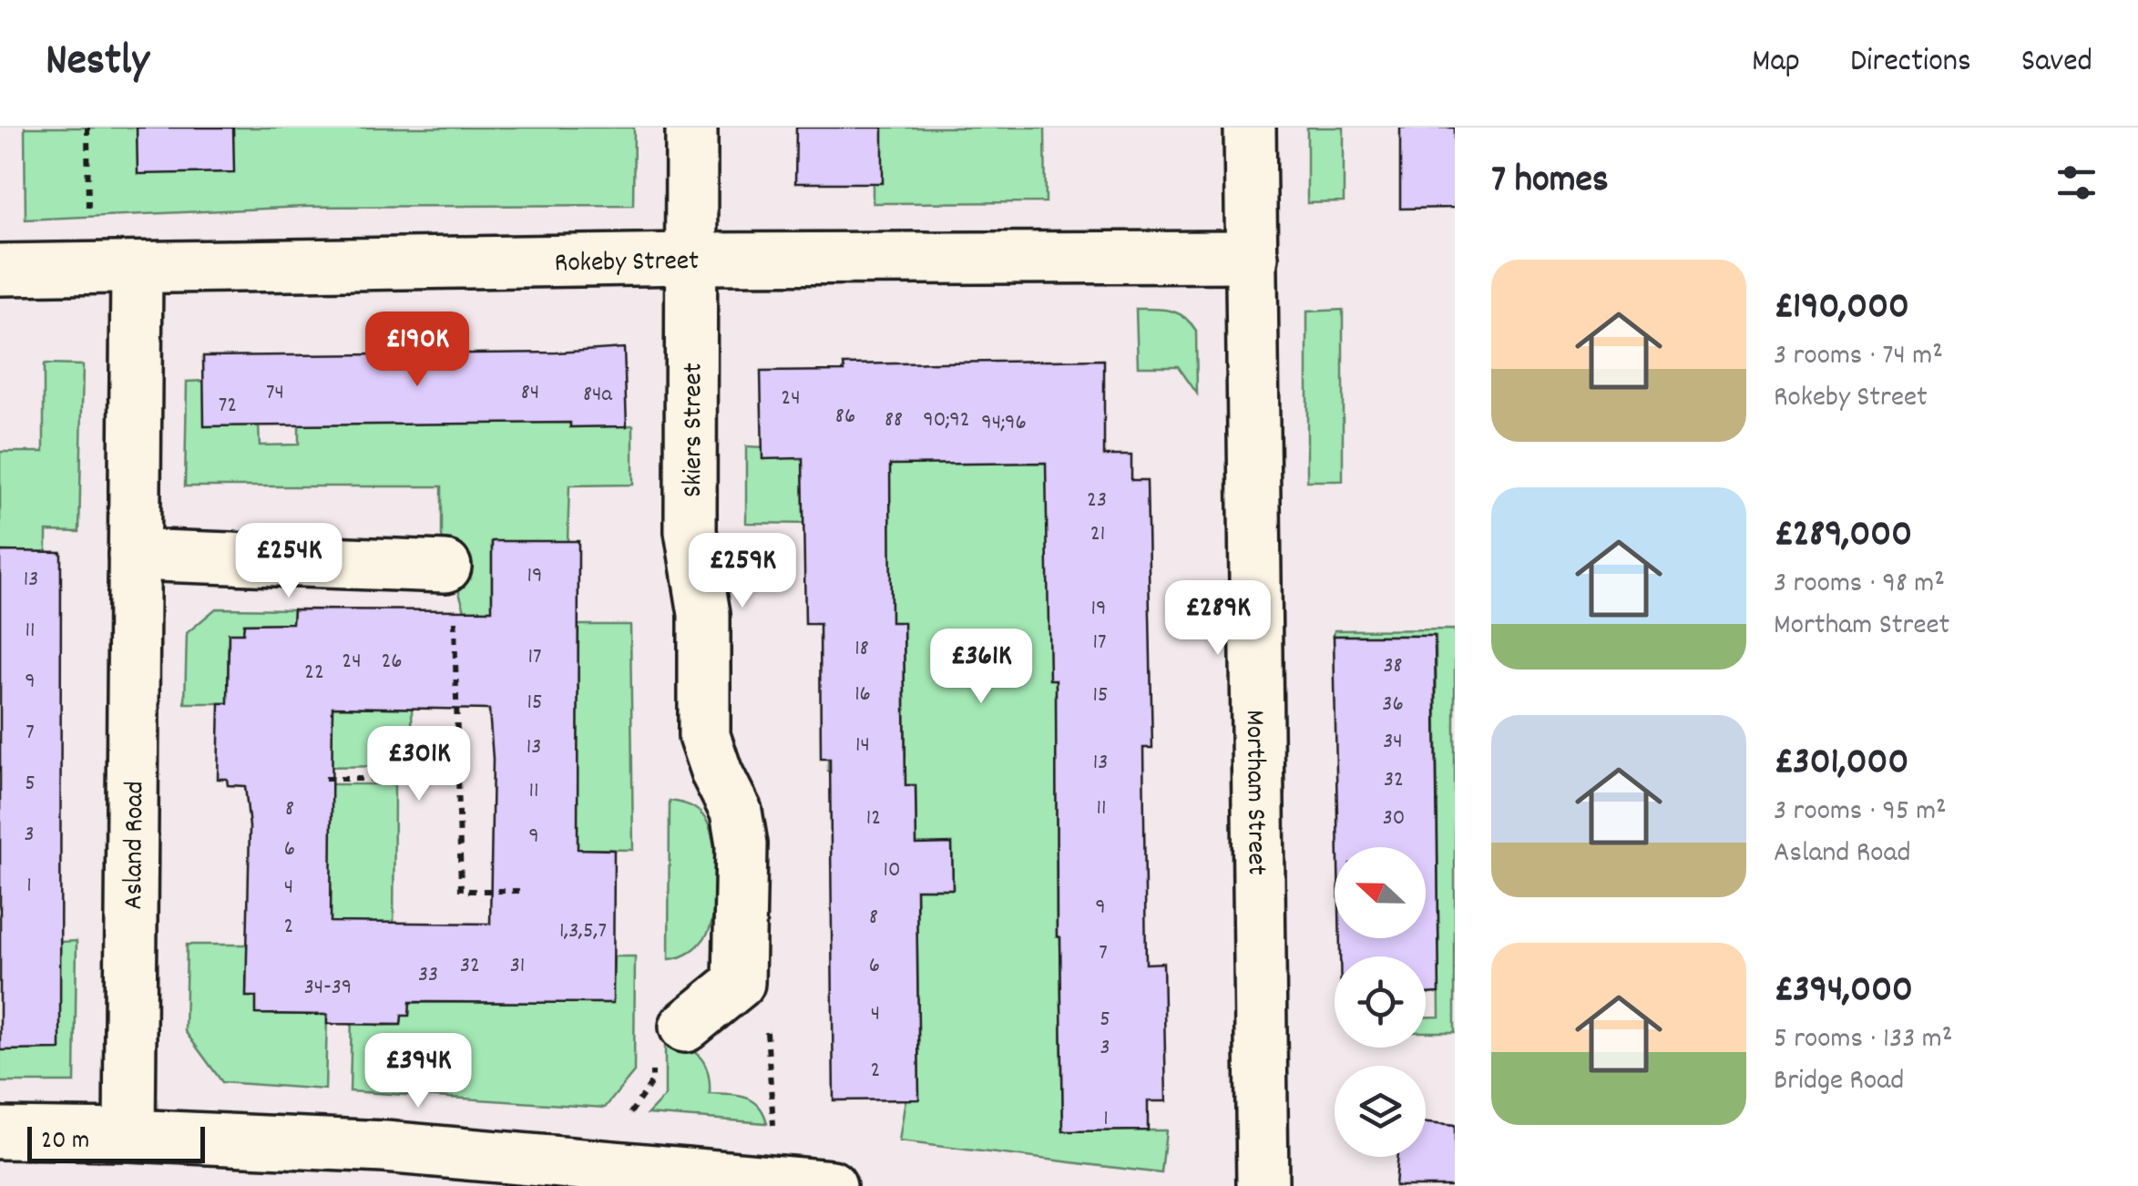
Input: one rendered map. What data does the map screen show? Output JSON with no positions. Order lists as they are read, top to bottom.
{
  "streets": {
    "street": [
      "Rokeby Street",
      "Skiers Street",
      "Mortham Street",
      "Asland Road"
    ]
  },
  "crossings": [
    ["Rokeby Street", "Skiers Street"],
    ["Rokeby Street", "Mortham Street"],
    ["Rokeby Street", "Asland Road"]
  ],
  "house_numbers": [
    "74",
    "84",
    "84a",
    "24",
    "72",
    "86",
    "88",
    "90;92",
    "94;96",
    "23",
    "21",
    "19",
    "13",
    "19",
    "11",
    "17",
    "18",
    "17",
    "24",
    "26",
    "38",
    "22",
    "9",
    "16",
    "15",
    "15",
    "36",
    "7",
    "34",
    "14",
    "13",
    "13",
    "32",
    "5",
    "11",
    "11",
    "8",
    "12",
    "30",
    "3",
    "9",
    "6",
    "10",
    "1",
    "4",
    "9",
    "8",
    "2",
    "1,3,5,7",
    "7",
    "32",
    "31",
    "6",
    "33",
    "34-39",
    "4",
    "5",
    "3",
    "2",
    "1"
  ],
  "scale_bar": "20 m",
  "north": "left",
  "page": {
    "header": "Nestly",
    "nav": ["Map", "Directions", "Saved"],
    "heading": "7 homes",
    "list": [
      {
        "name": "£190,000",
        "note": "3 rooms · 74 m² · Rokeby Street"
      },
      {
        "name": "£289,000",
        "note": "3 rooms · 98 m² · Mortham Street"
      },
      {
        "name": "£301,000",
        "note": "3 rooms · 95 m² · Asland Road"
      },
      {
        "name": "£394,000",
        "note": "5 rooms · 133 m² · Bridge Road"
      }
    ],
    "price": [
      "£190K",
      "£254K",
      "£259K",
      "£289K",
      "£361K",
      "£301K",
      "£394K"
    ],
    "scale": "20 m"
  }
}
